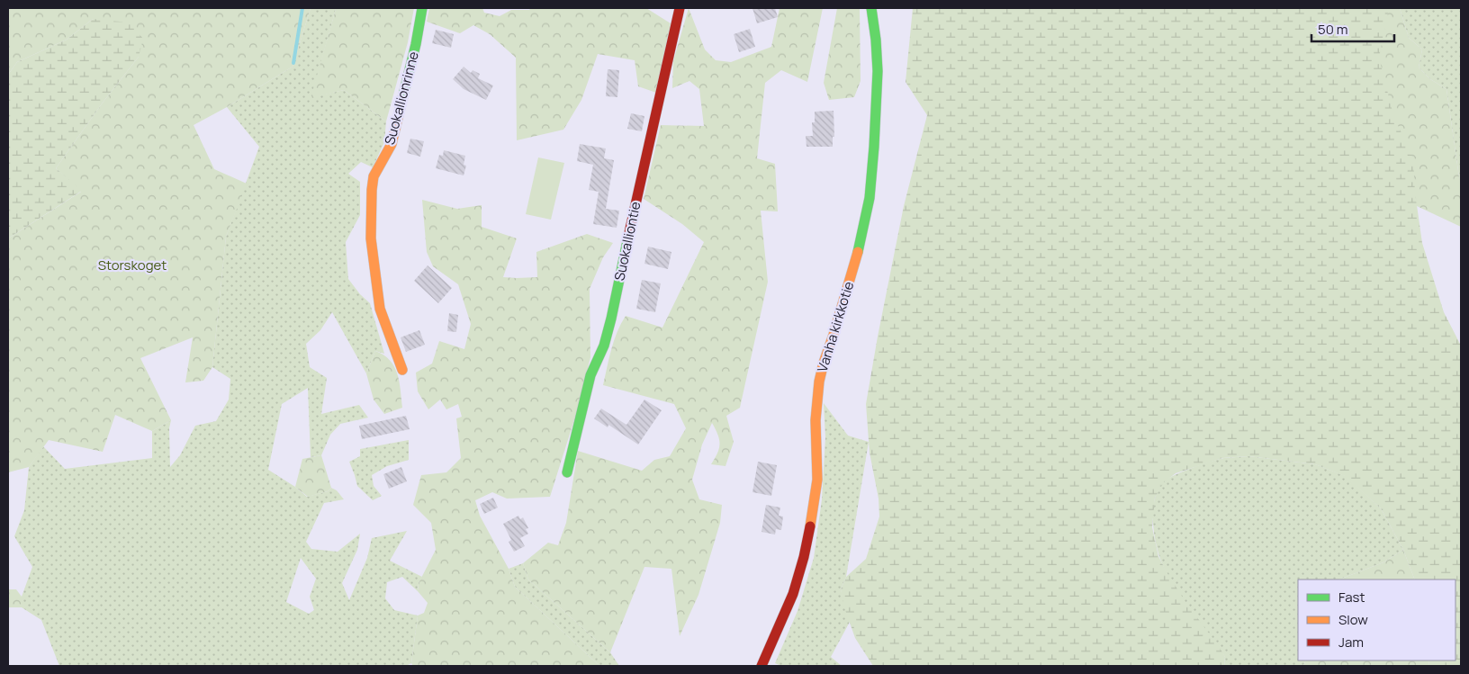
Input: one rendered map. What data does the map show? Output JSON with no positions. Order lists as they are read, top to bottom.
{
  "streets": {
    "street": ["Suokallionrinne", "Suokalliontie", "Vanha kirkkotie"]
  },
  "parks": ["Storskoget"],
  "legend": ["Fast", "Slow", "Jam"],
  "scale_bar": "50 m"
}
